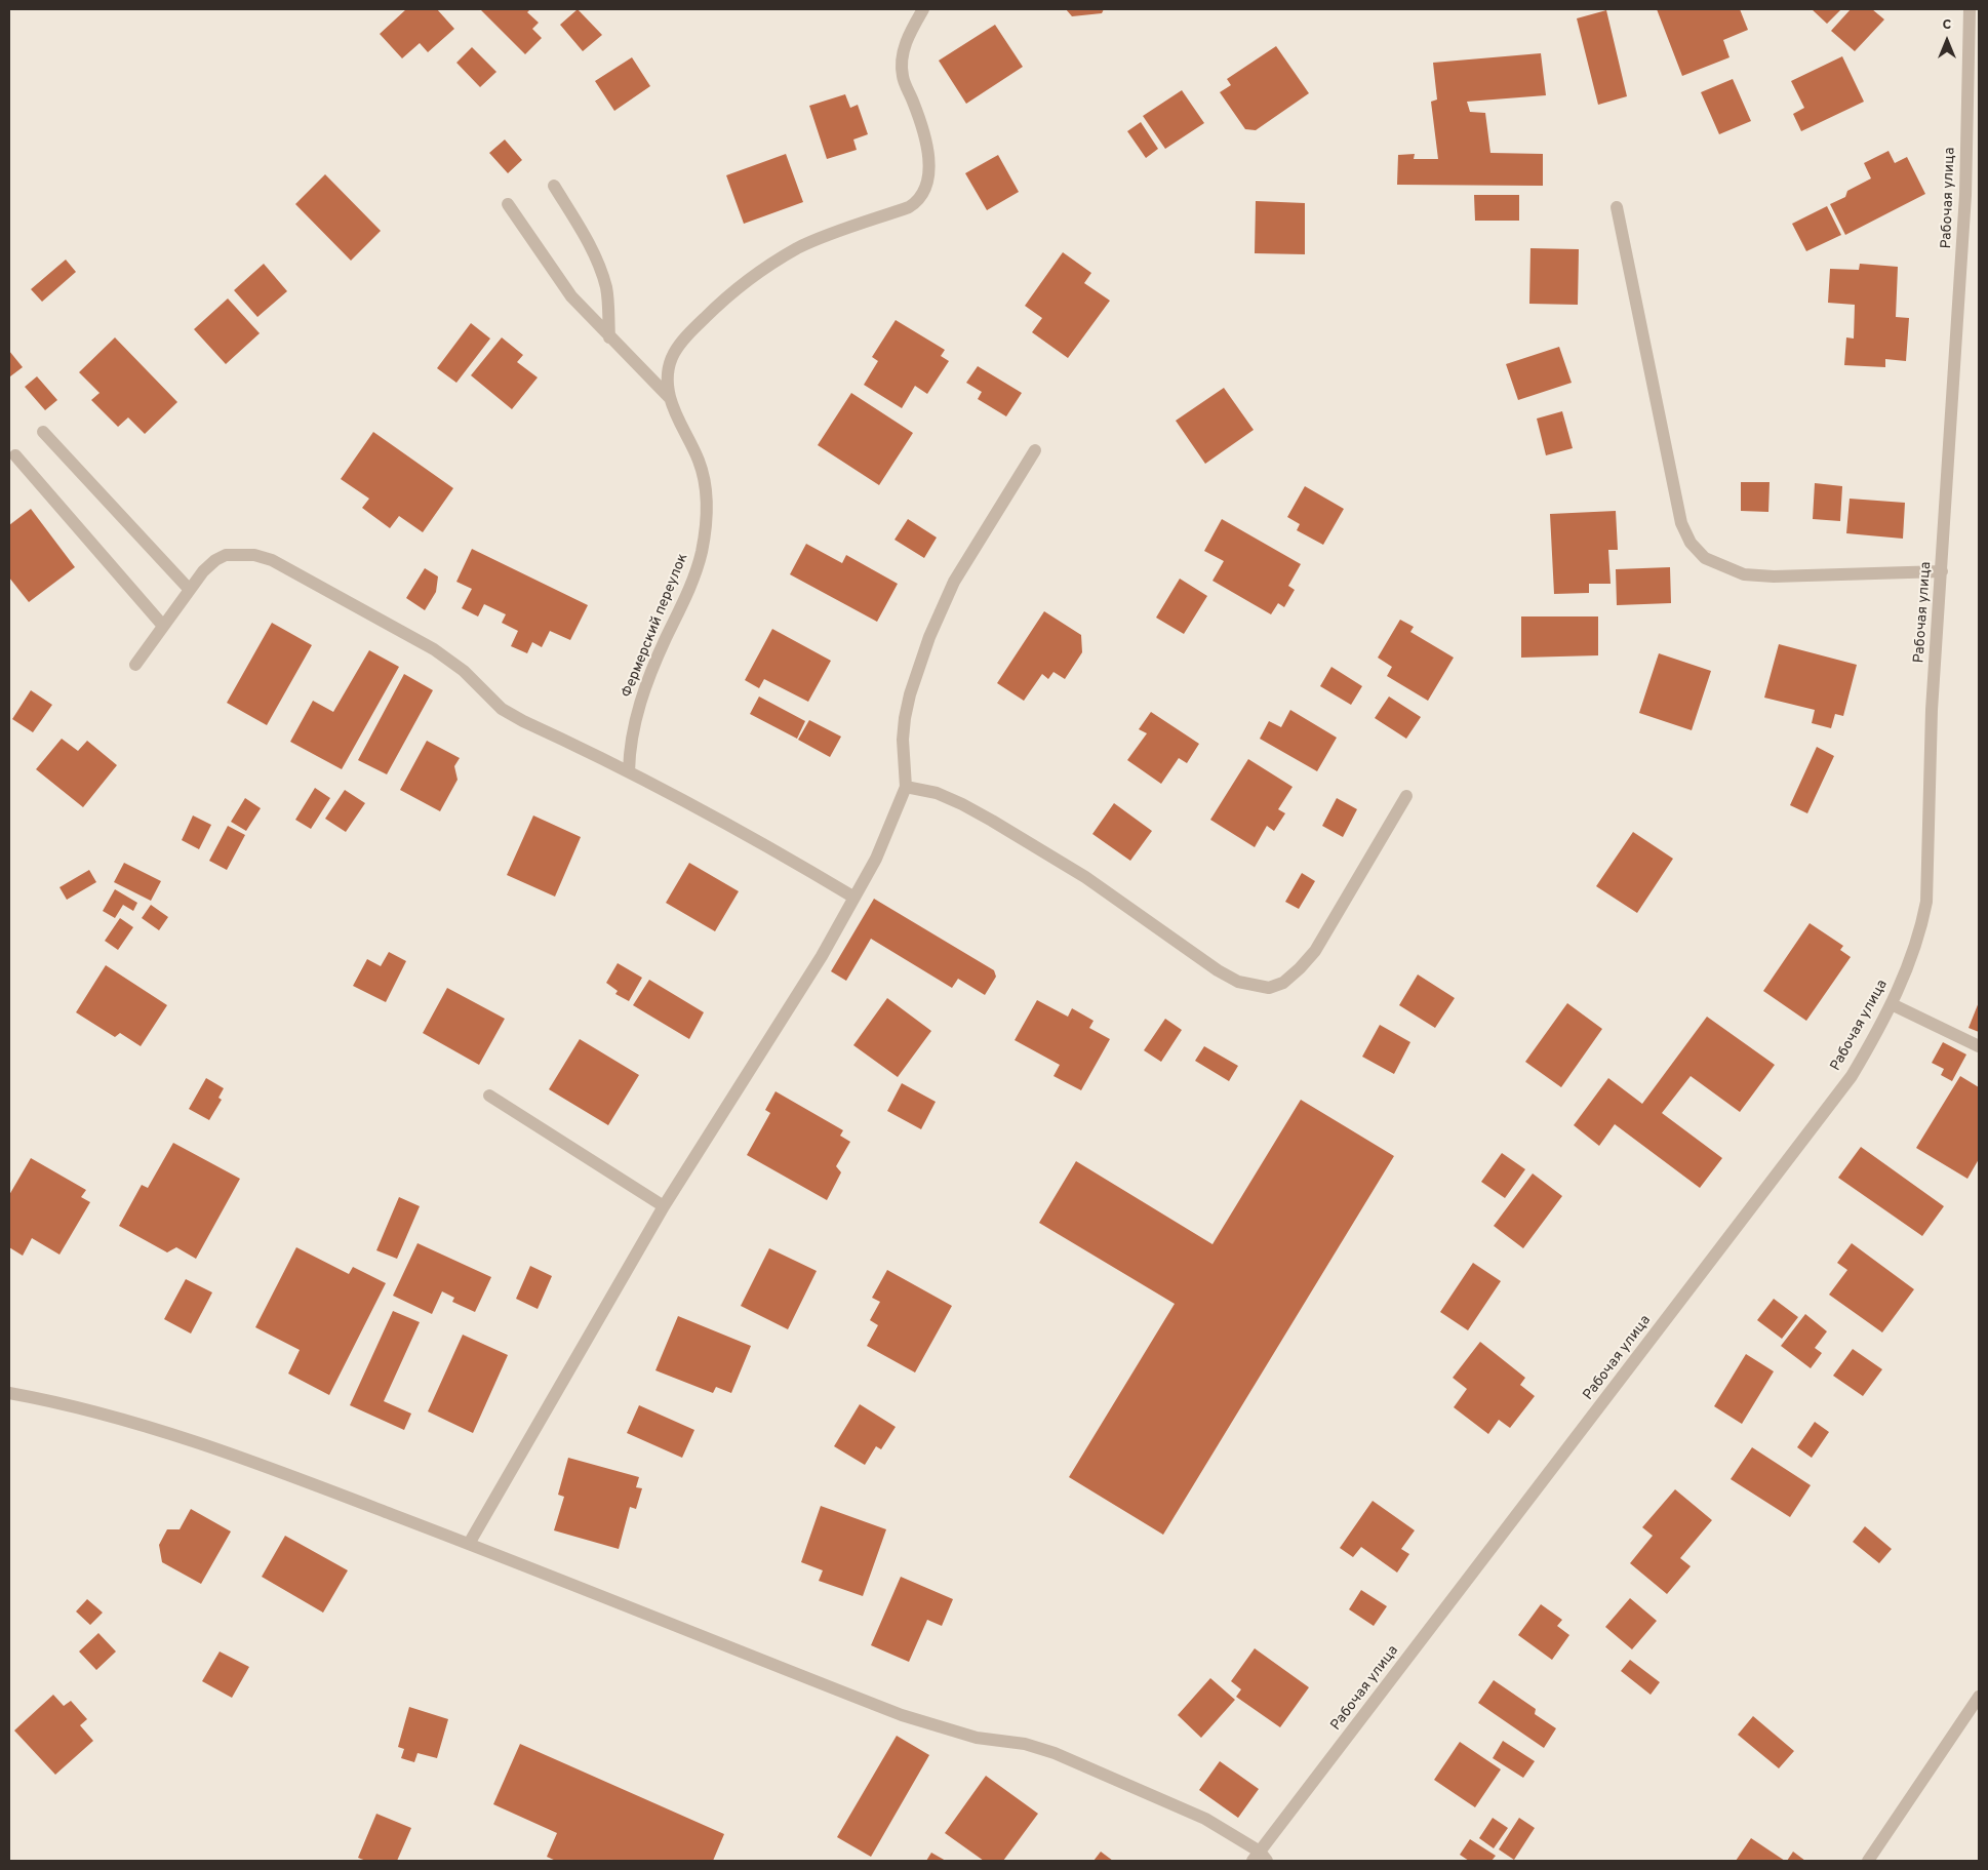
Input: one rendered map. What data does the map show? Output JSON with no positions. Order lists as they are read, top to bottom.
{
  "streets": {
    "street": ["Рабочая улица", "Фермерский переулок"]
  },
  "north": "top"
}
